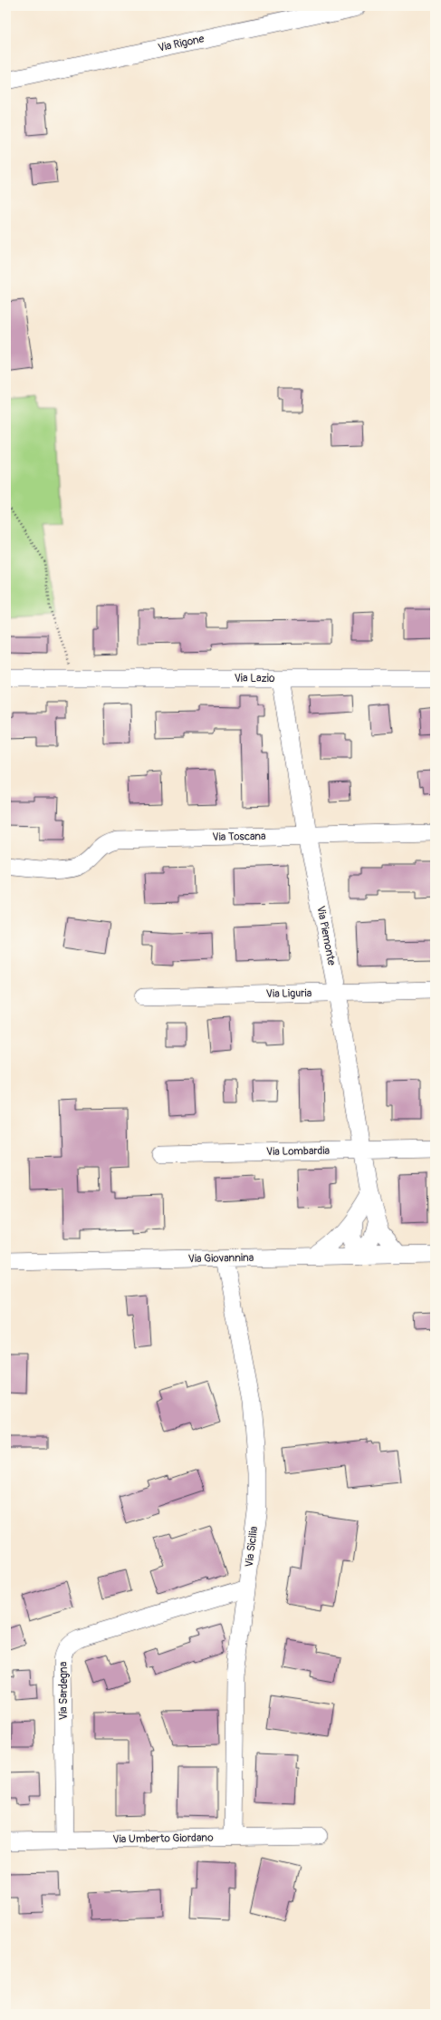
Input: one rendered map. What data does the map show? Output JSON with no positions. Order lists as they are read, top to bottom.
{
  "streets": {
    "street": [
      "Via Rigone",
      "Via Lazio",
      "Via Toscana",
      "Via Piemonte",
      "Via Liguria",
      "Via Lombardia",
      "Via Giovannina",
      "Via Sicilia",
      "Via Sardegna",
      "Via Umberto Giordano"
    ]
  },
  "crossings": [
    ["Via Lazio", "Via Piemonte"],
    ["Via Toscana", "Via Piemonte"],
    ["Via Piemonte", "Via Liguria"],
    ["Via Piemonte", "Via Lombardia"],
    ["Via Piemonte", "Via Giovannina"],
    ["Via Giovannina", "Via Sicilia"],
    ["Via Sicilia", "Via Sardegna"],
    ["Via Sicilia", "Via Umberto Giordano"],
    ["Via Sardegna", "Via Umberto Giordano"]
  ]
}
